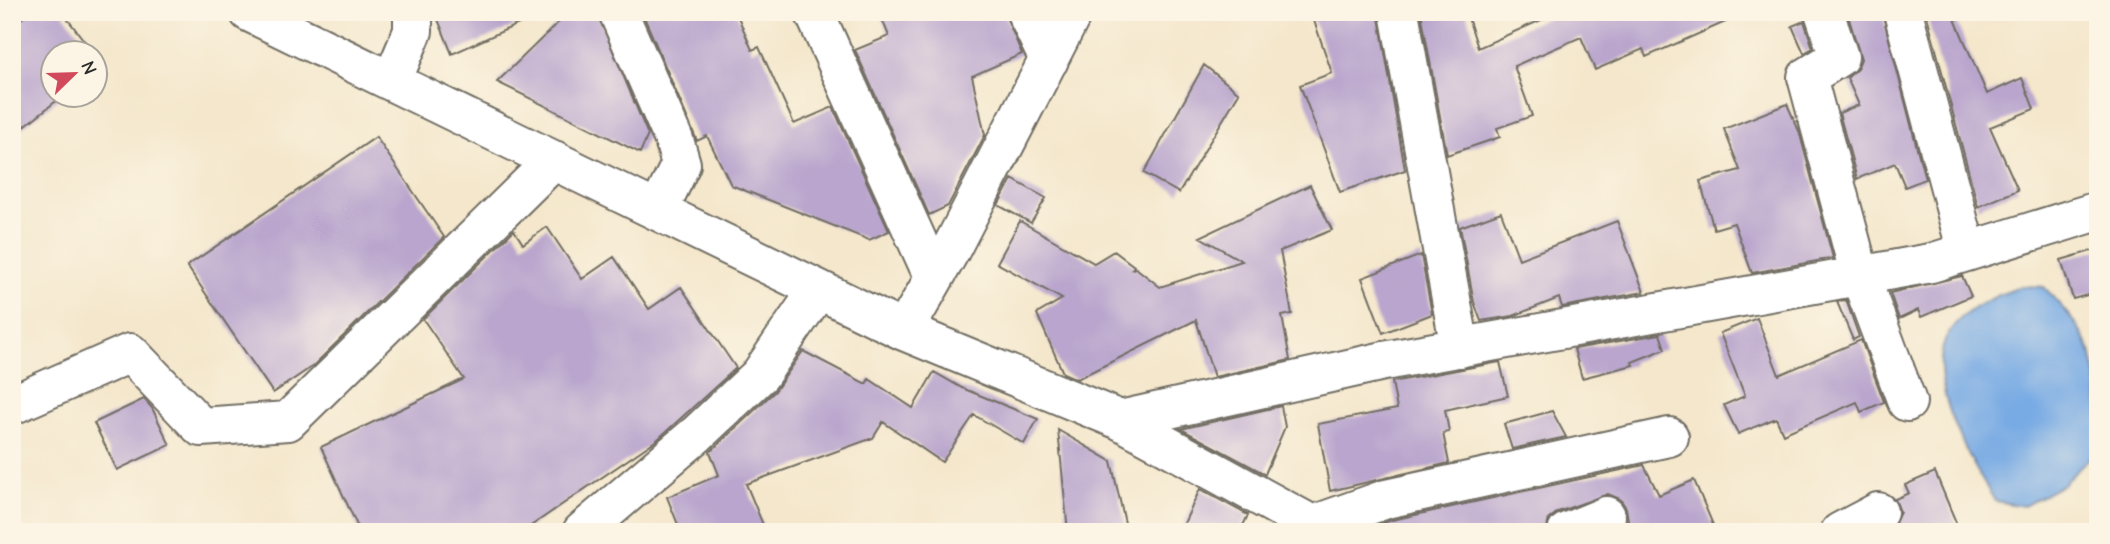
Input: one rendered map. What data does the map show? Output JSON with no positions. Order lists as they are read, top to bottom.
{
  "north": "top right"
}
